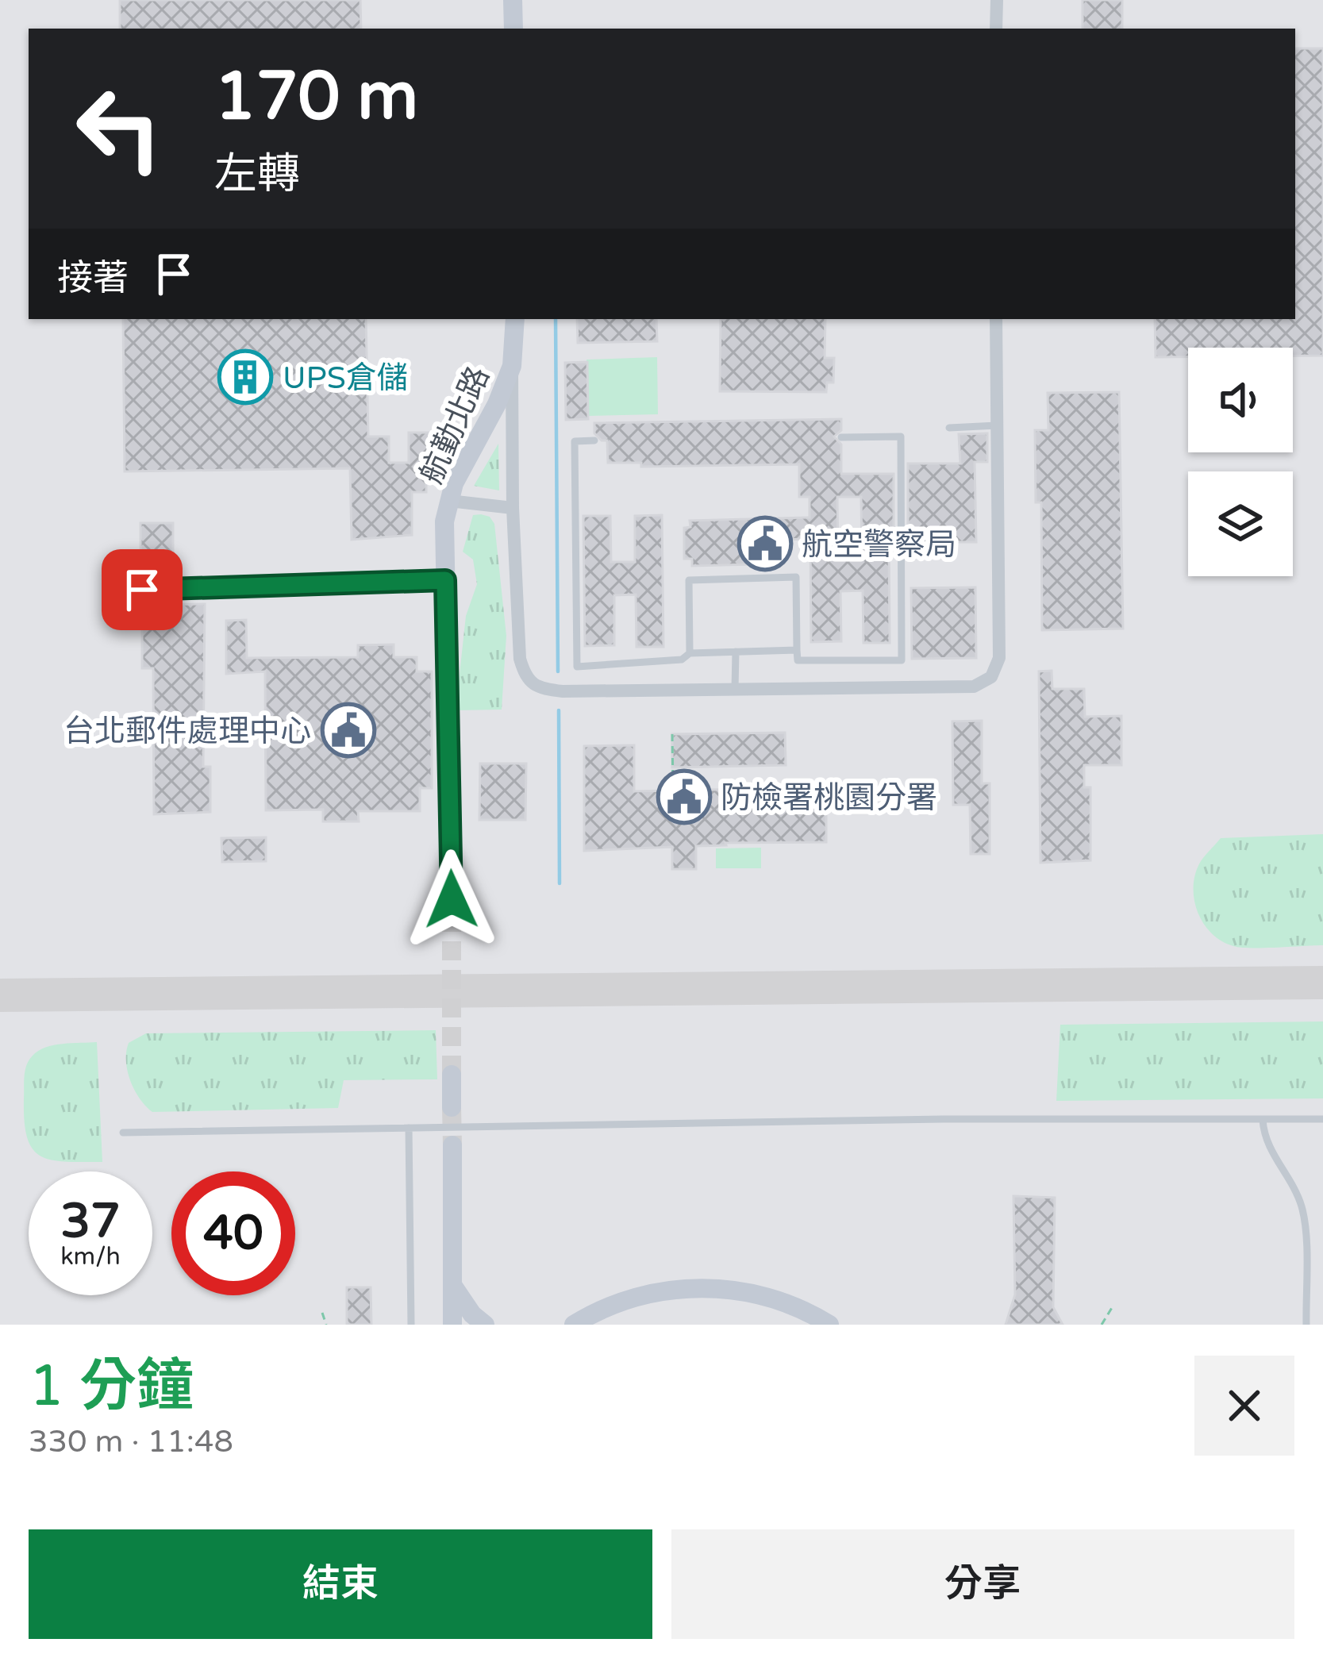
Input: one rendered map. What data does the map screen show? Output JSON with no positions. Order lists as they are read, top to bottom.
{
  "streets": {
    "street": ["航勤北路"]
  },
  "places": {
    "building": ["UPS倉儲"],
    "public building": ["航空警察局", "台北郵件處理中心", "防檢署桃園分署"]
  },
  "page": {
    "turn": ["170 m", "左轉"],
    "then": "接著",
    "speed": "37 km/h",
    "limit": "40",
    "heading": ["1 分鐘", "330 m · 11:48"],
    "buttons": ["結束", "分享"]
  }
}
